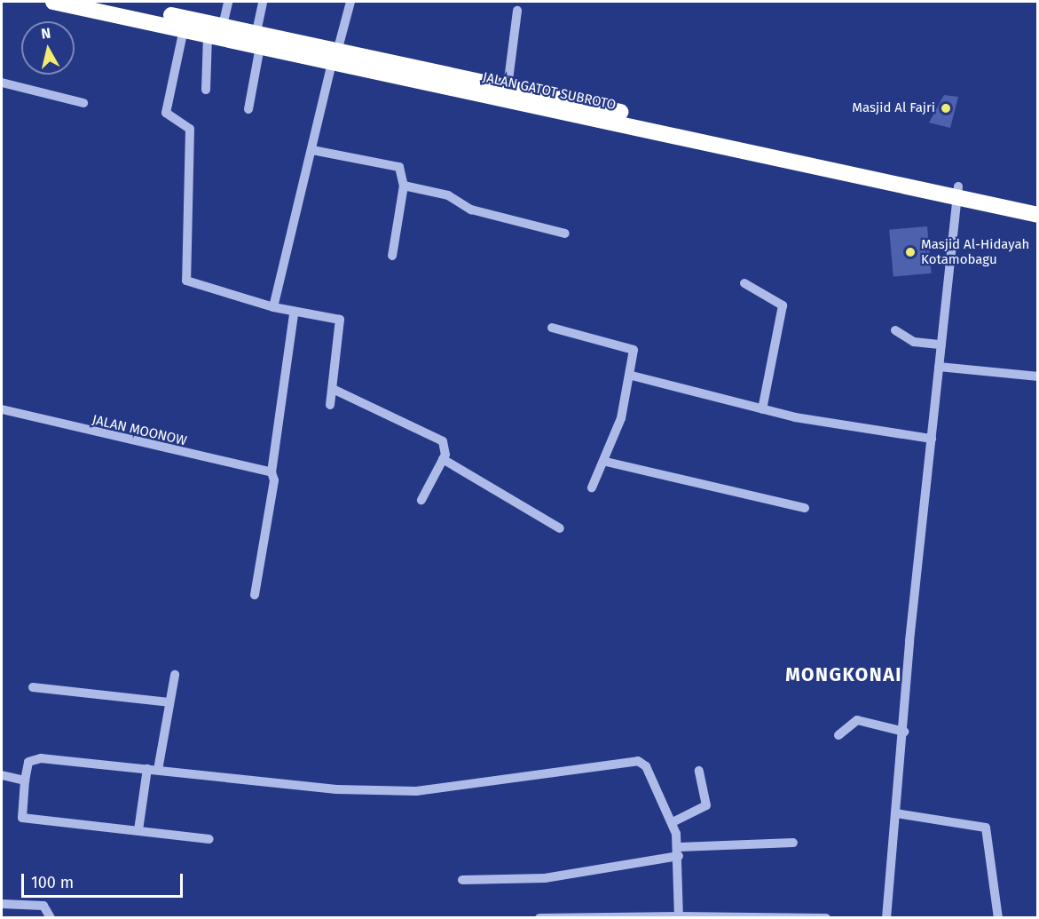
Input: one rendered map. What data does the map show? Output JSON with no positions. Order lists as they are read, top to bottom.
{
  "streets": {
    "highway": ["JALAN GATOT SUBROTO"],
    "street": ["JALAN MOONOW"]
  },
  "districts": ["MONGKONAI"],
  "places": ["Masjid Al Fajri", "Masjid Al-Hidayah Kotamobagu"],
  "scale_bar": "100 m",
  "north": "top"
}
